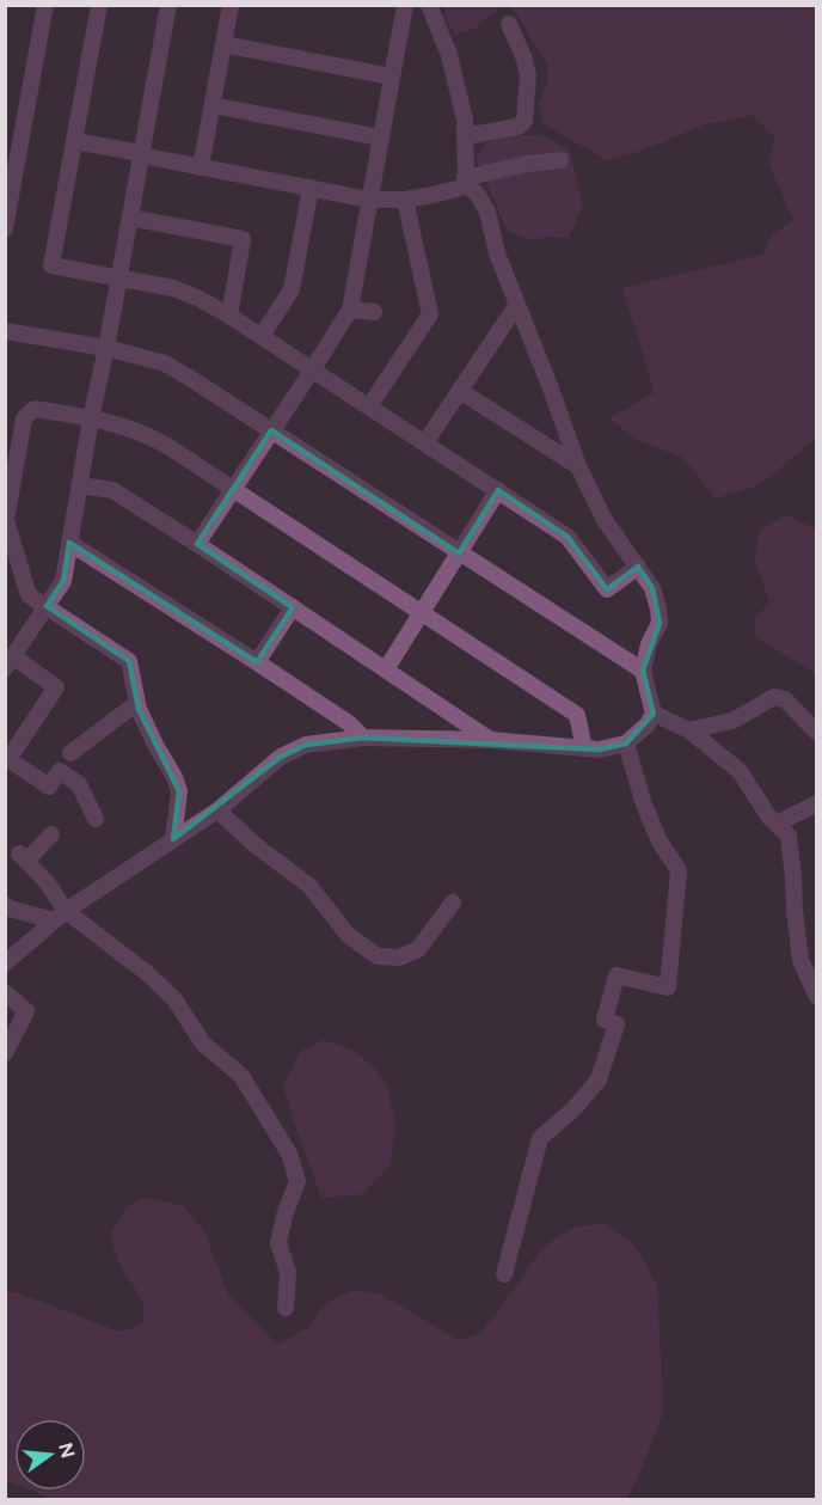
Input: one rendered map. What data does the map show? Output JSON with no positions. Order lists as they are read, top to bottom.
{
  "north": "right"
}
